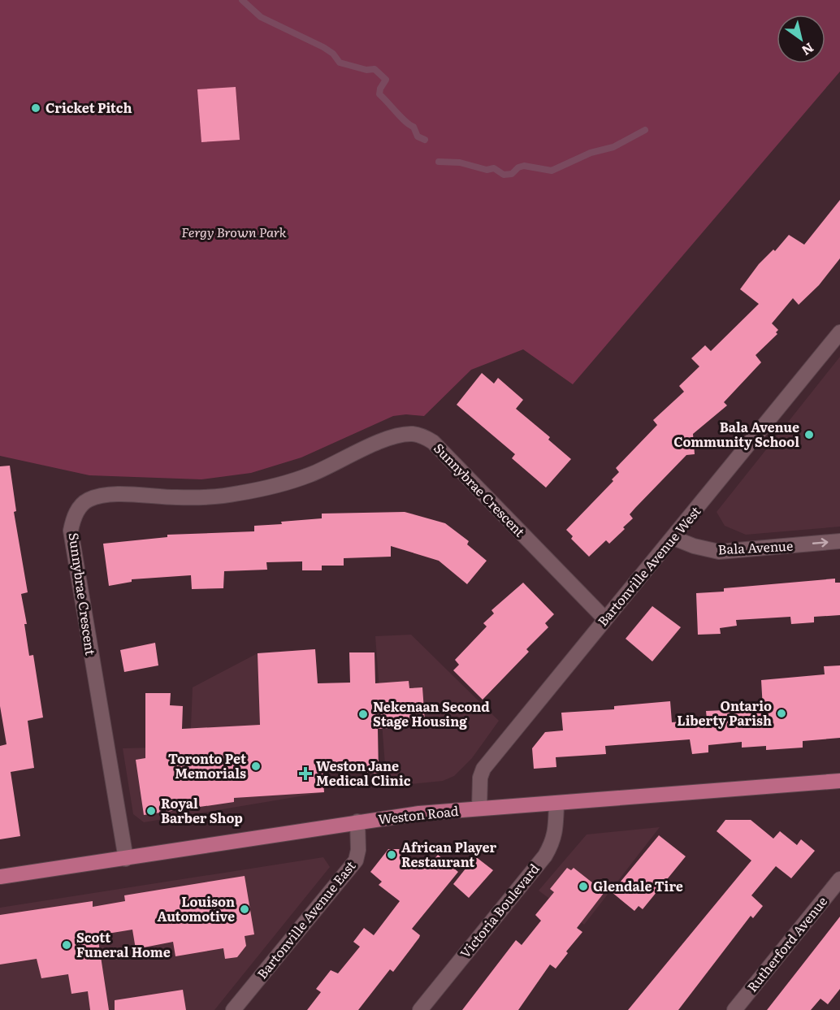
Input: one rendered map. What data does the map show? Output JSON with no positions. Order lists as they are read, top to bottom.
{
  "streets": {
    "main road": ["Weston Road"],
    "street": [
      "Sunnybrae Crescent",
      "Bala Avenue",
      "Bartonville Avenue West",
      "Victoria Boulevard",
      "Bartonville Avenue East",
      "Rutherford Avenue"
    ]
  },
  "crossings": [
    ["Sunnybrae Crescent", "Bartonville Avenue West"],
    ["Sunnybrae Crescent", "Weston Road"],
    ["Bala Avenue", "Bartonville Avenue West"],
    ["Bartonville Avenue West", "Weston Road"],
    ["Weston Road", "Victoria Boulevard"],
    ["Weston Road", "Bartonville Avenue East"]
  ],
  "one_way": ["Bala Avenue"],
  "parks": ["Fergy Brown Park"],
  "places": {
    "other": [
      "Cricket Pitch",
      "Bala Avenue Community School",
      "Ontario Liberty Parish",
      "Nekenaan Second Stage Housing",
      "Toronto Pet Memorials",
      "Royal Barber Shop",
      "African Player Restaurant",
      "Glendale Tire",
      "Louison Automotive",
      "Scott Funeral Home"
    ],
    "health": ["Weston Jane Medical Clinic"]
  },
  "north": "bottom right"
}
